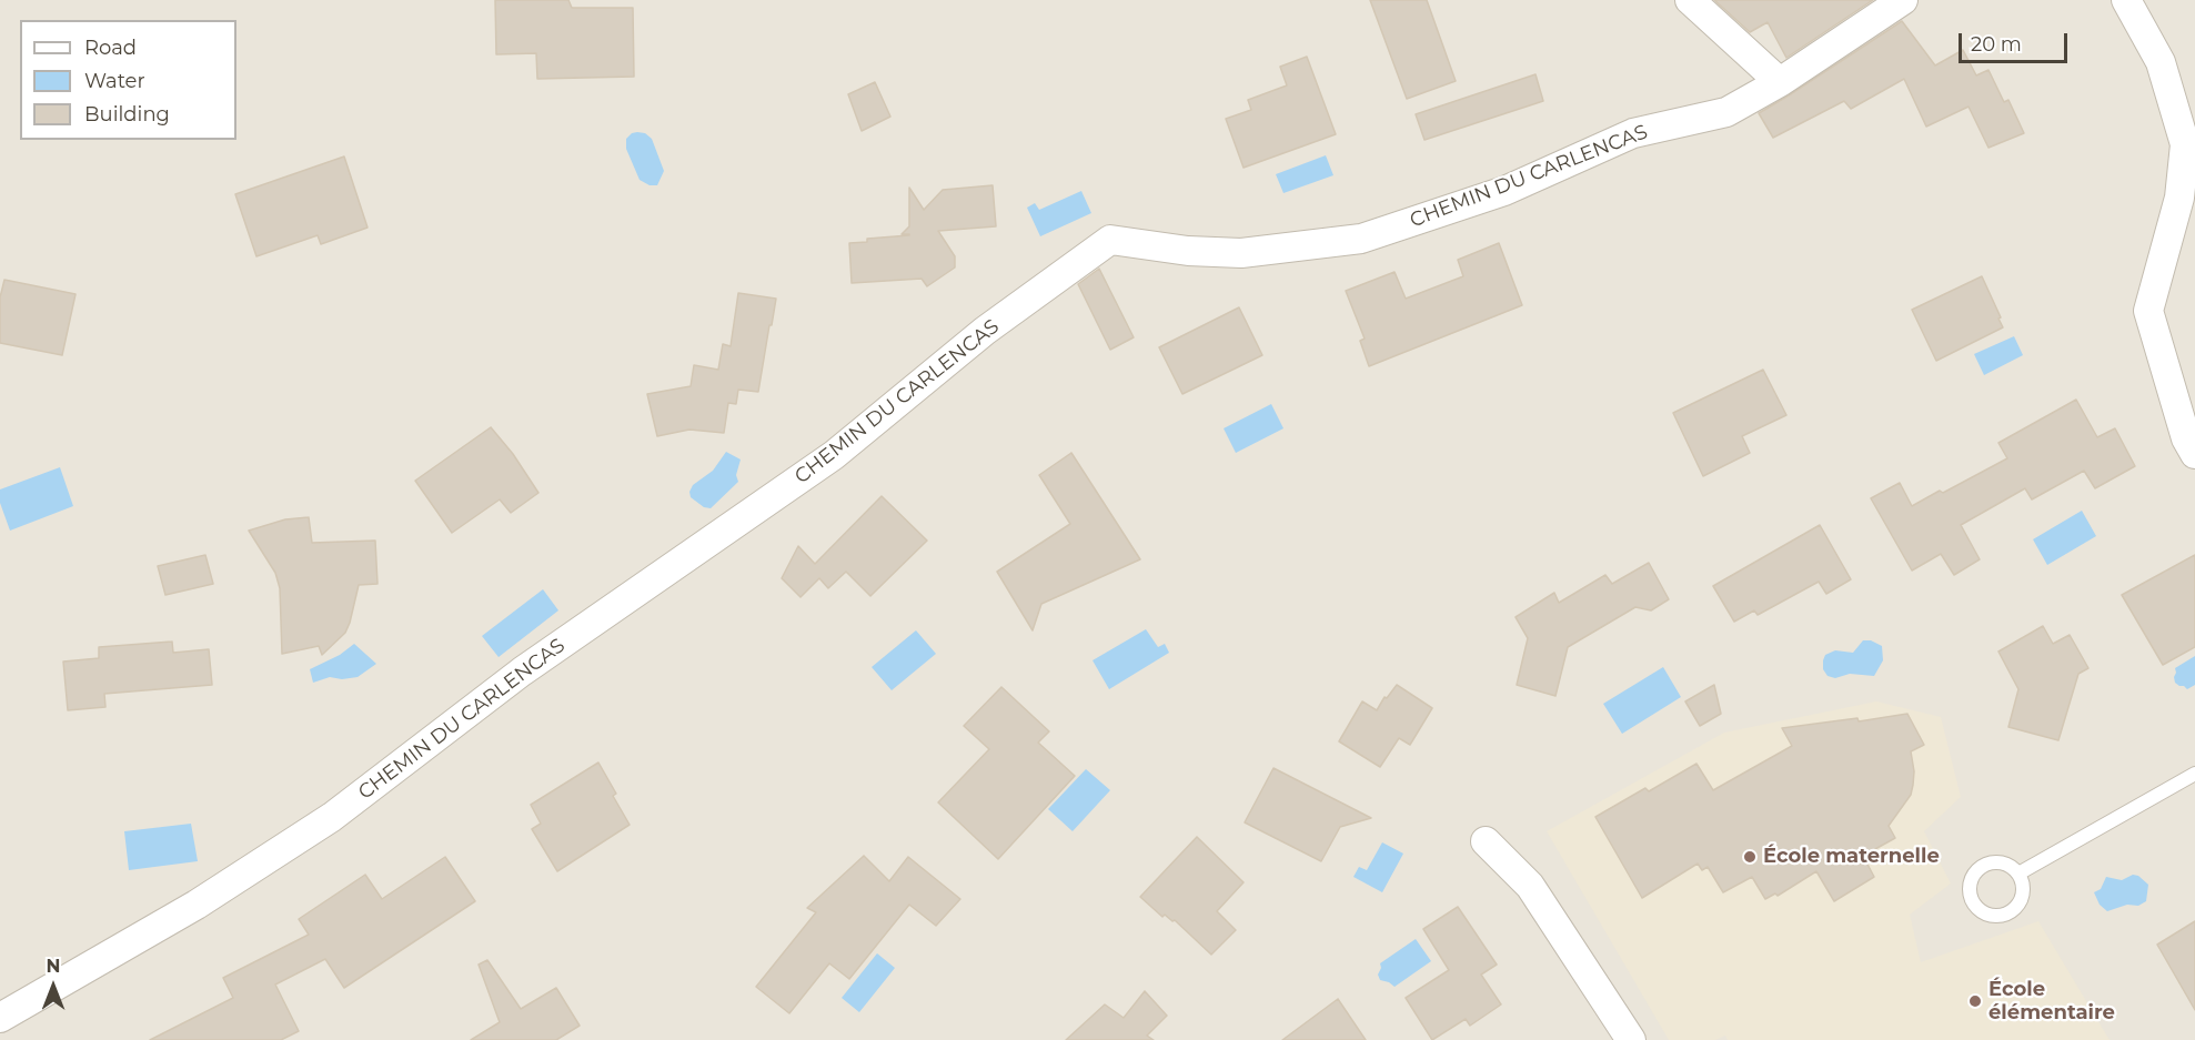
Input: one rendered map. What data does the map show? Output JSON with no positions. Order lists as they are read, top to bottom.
{
  "streets": {
    "street": ["CHEMIN DU CARLENCAS"]
  },
  "places": ["École maternelle", "École élémentaire"],
  "legend": ["Road", "Water", "Building"],
  "scale_bar": "20 m",
  "north": "top"
}
